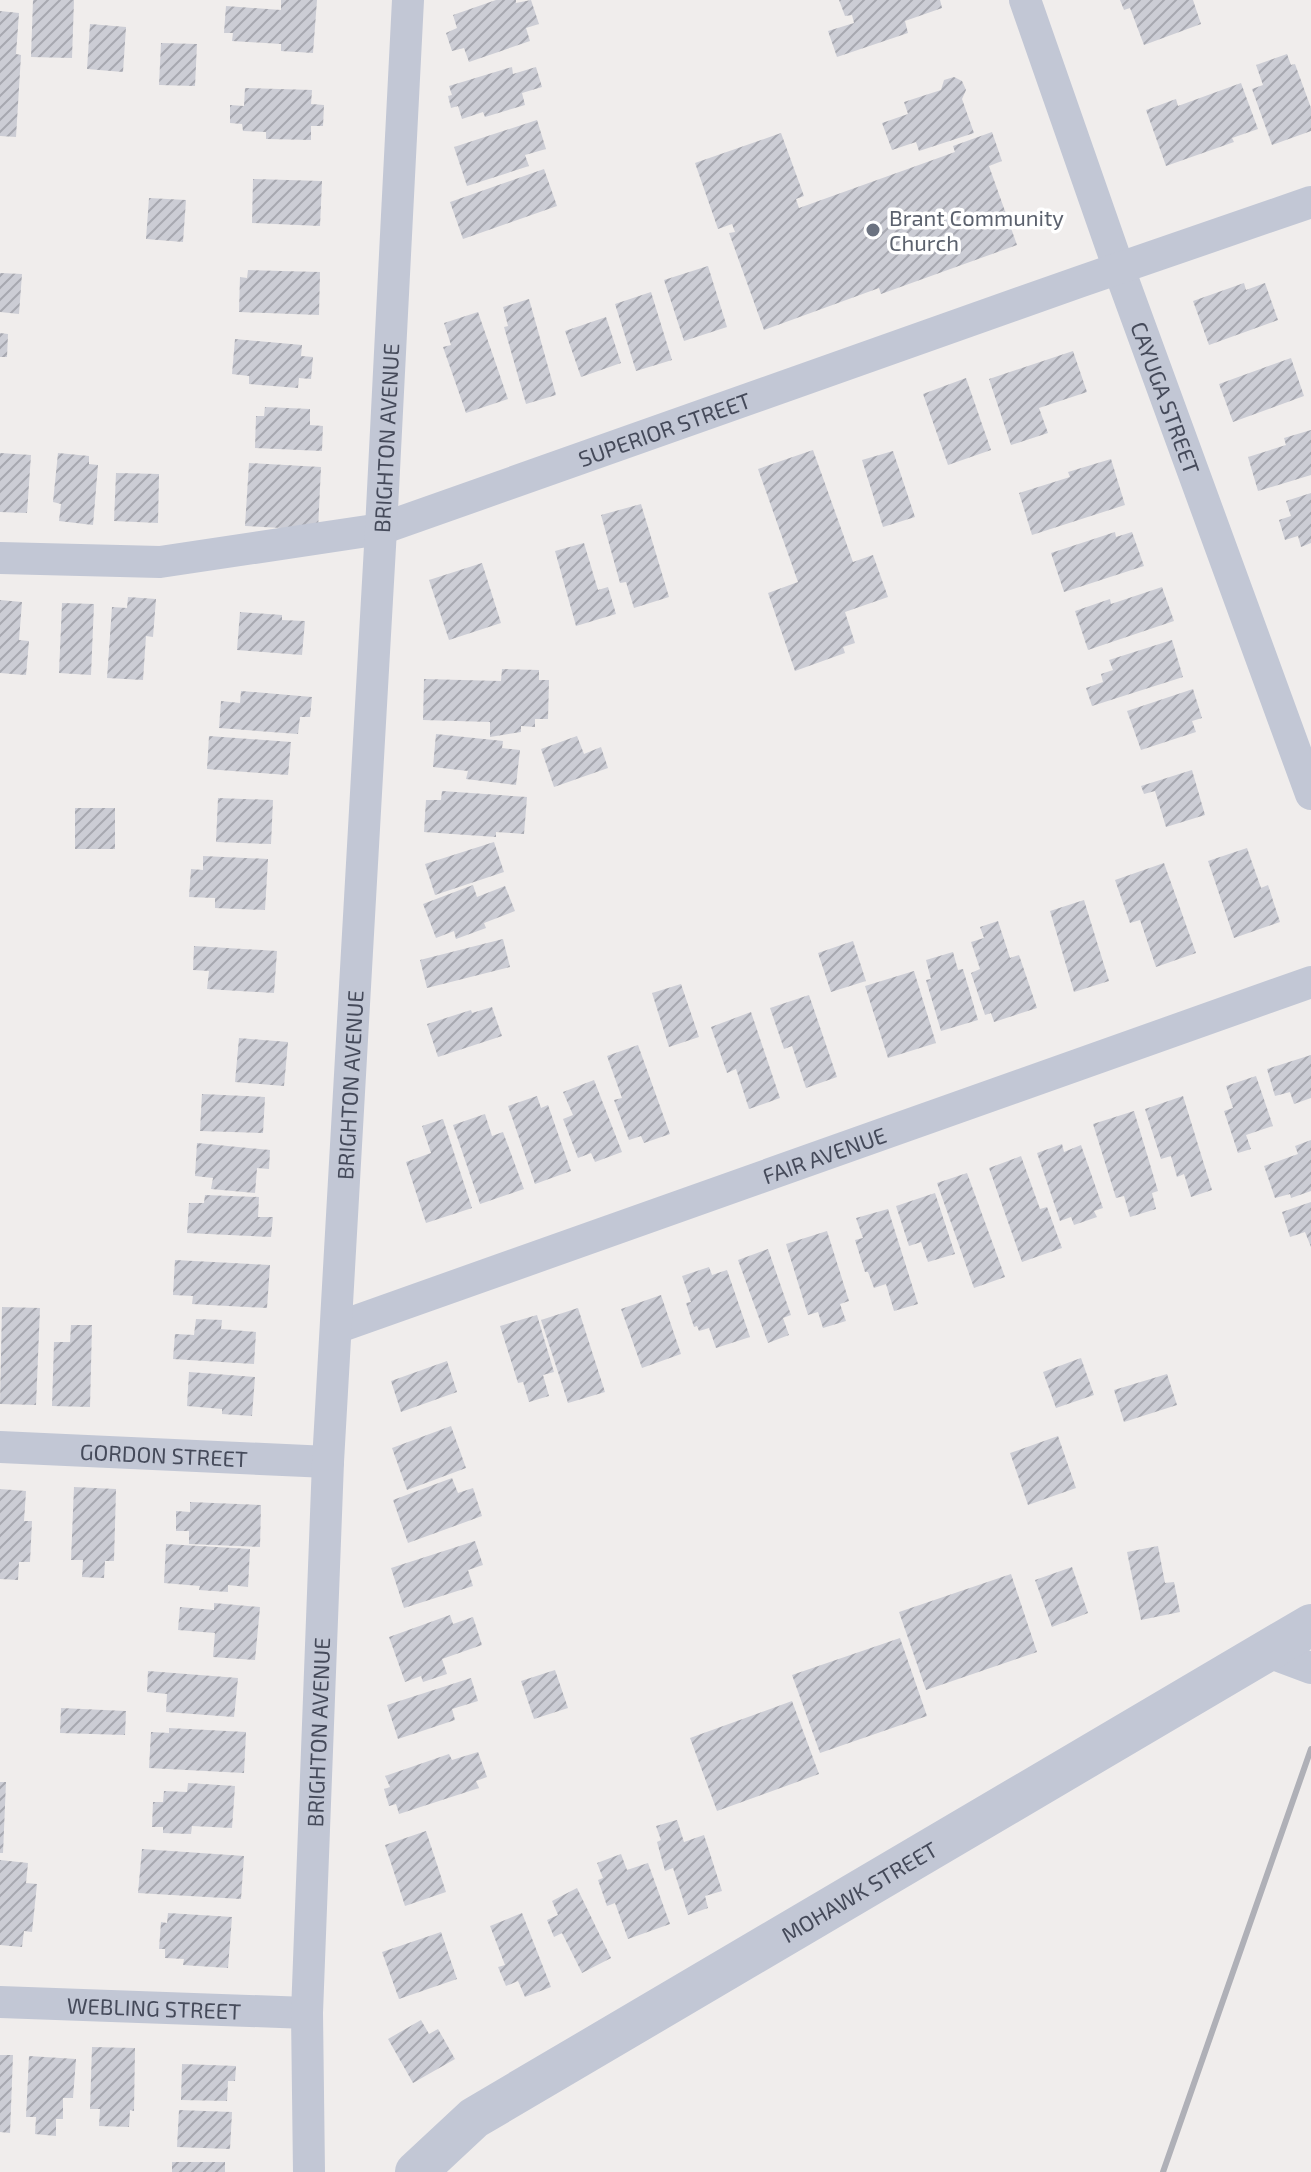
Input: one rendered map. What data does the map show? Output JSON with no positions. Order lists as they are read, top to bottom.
{
  "streets": {
    "street": [
      "CAYUGA STREET",
      "SUPERIOR STREET",
      "BRIGHTON AVENUE",
      "FAIR AVENUE",
      "GORDON STREET",
      "MOHAWK STREET",
      "WEBLING STREET"
    ]
  },
  "crossings": [
    ["CAYUGA STREET", "SUPERIOR STREET"],
    ["SUPERIOR STREET", "BRIGHTON AVENUE"],
    ["BRIGHTON AVENUE", "FAIR AVENUE"],
    ["BRIGHTON AVENUE", "GORDON STREET"],
    ["BRIGHTON AVENUE", "WEBLING STREET"]
  ],
  "places": ["Brant Community Church"]
}
